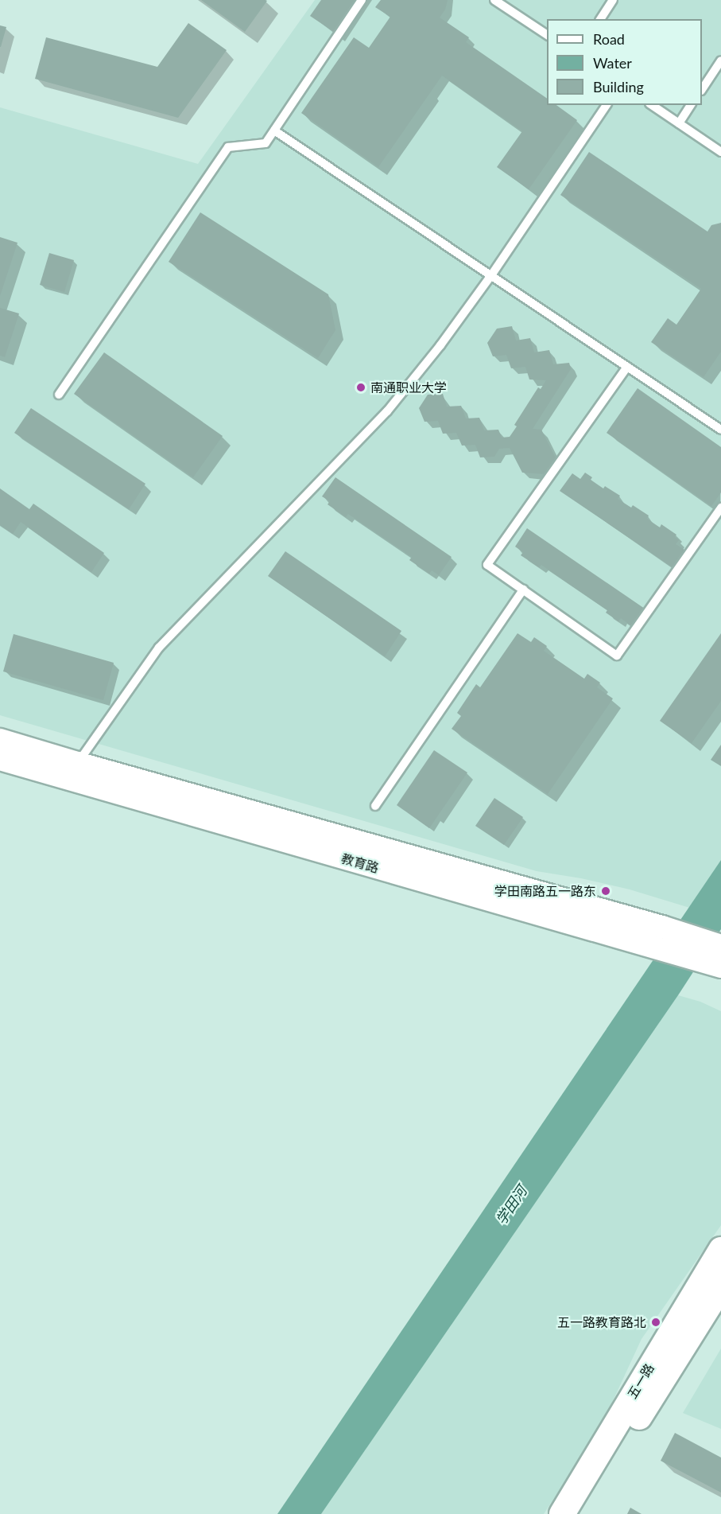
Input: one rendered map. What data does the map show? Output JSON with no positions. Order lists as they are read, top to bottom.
{
  "streets": {
    "main road": ["五一路"],
    "street": ["教育路"]
  },
  "water": ["学田河"],
  "places": ["南通职业大学", "学田南路五一路东", "五一路教育路北"],
  "legend": ["Road", "Water", "Building"]
}
